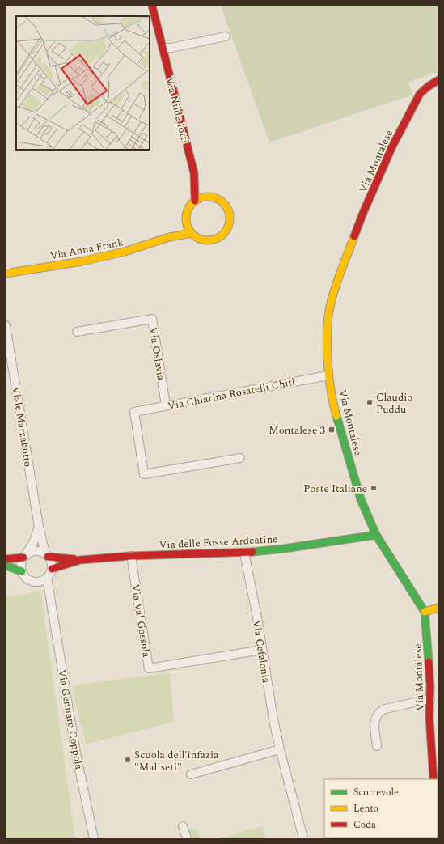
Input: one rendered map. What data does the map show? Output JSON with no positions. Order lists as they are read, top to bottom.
{
  "streets": {
    "street": [
      "Via Nilde Iotti",
      "Via Montalese",
      "Via Anna Frank",
      "Via Oslavia",
      "Via Chiarina Rosatelli Chiti",
      "Viale Marzabotto",
      "Via delle Fosse Ardeatine",
      "Via Val Gossola",
      "Via Cefalonia",
      "Via Gennaro Coppola"
    ]
  },
  "crossings": [
    ["Via Montalese", "Via Chiarina Rosatelli Chiti"],
    ["Via Montalese", "Via delle Fosse Ardeatine"],
    ["Via Oslavia", "Via Chiarina Rosatelli Chiti"],
    ["Viale Marzabotto", "Via delle Fosse Ardeatine"],
    ["Viale Marzabotto", "Via Gennaro Coppola"],
    ["Via delle Fosse Ardeatine", "Via Val Gossola"],
    ["Via delle Fosse Ardeatine", "Via Cefalonia"],
    ["Via delle Fosse Ardeatine", "Via Gennaro Coppola"],
    ["Via Val Gossola", "Via Cefalonia"]
  ],
  "places": {
    "other": ["Claudio Puddu", "Poste Italiane", "Scuola dell'infazia \"Maliseti\""],
    "transit": ["Montalese 3"]
  },
  "legend": ["Scorrevole", "Lento", "Coda"]
}
